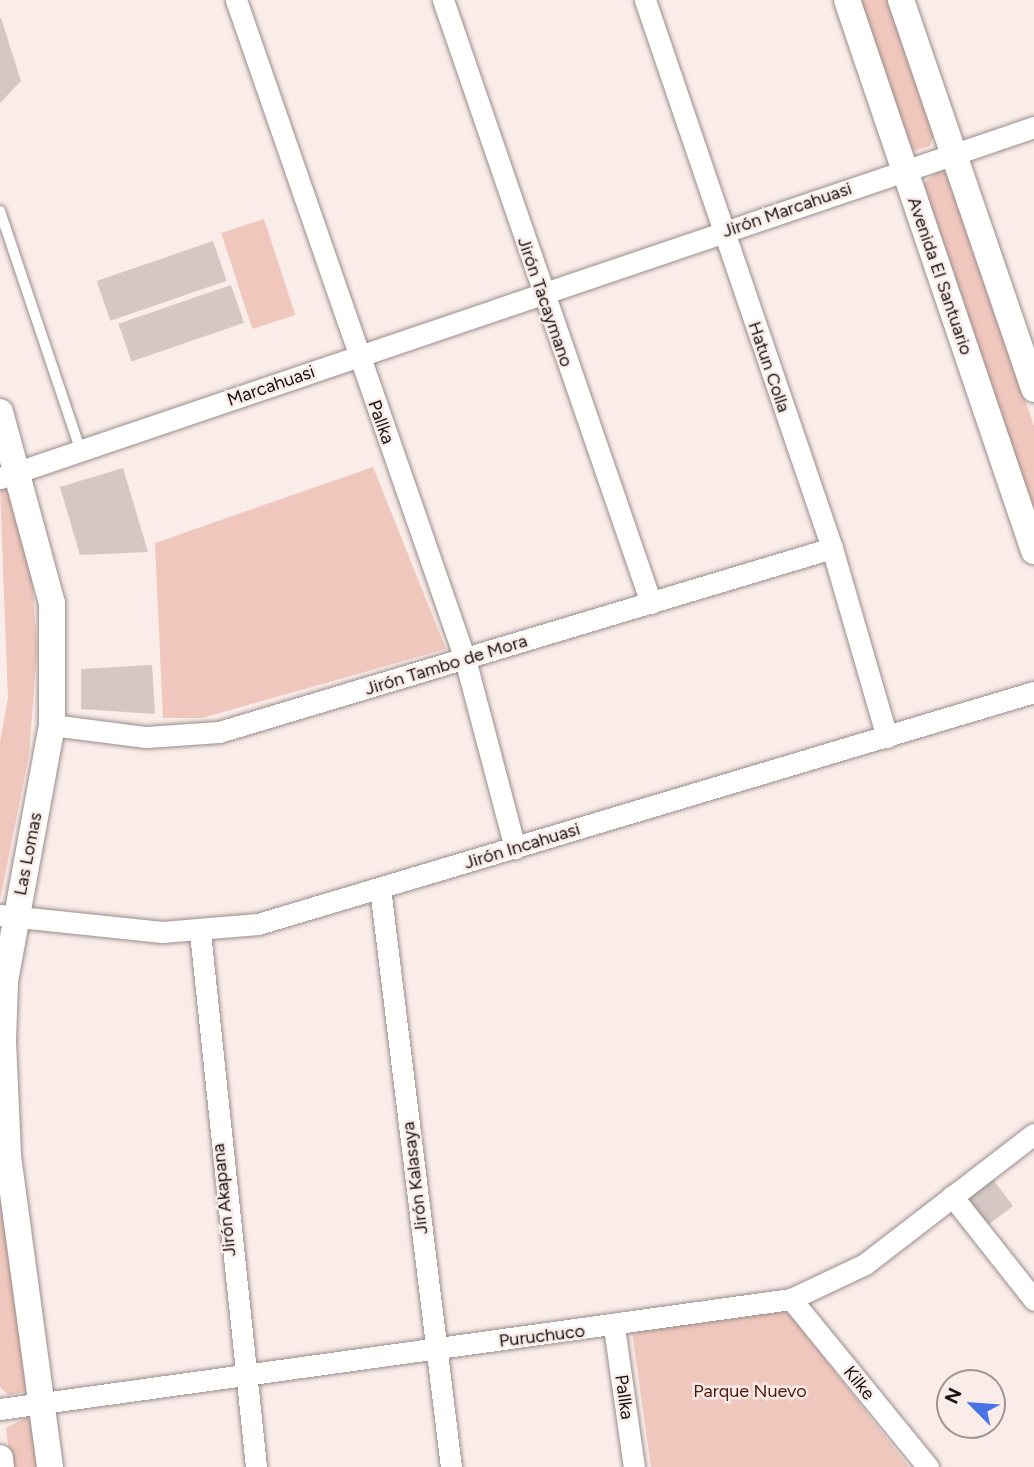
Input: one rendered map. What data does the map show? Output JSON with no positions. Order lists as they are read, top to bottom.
{
  "streets": {
    "street": [
      "Jirón Marcahuasi",
      "Avenida El Santuario",
      "Jirón Tacaymano",
      "Hatun Colla",
      "Marcahuasi",
      "Pallka",
      "Jirón Tambo de Mora",
      "Jirón Incahuasi",
      "Las Lomas",
      "Jirón Kalasaya",
      "Jirón Akapana",
      "Puruchuco",
      "Kilke"
    ]
  },
  "crossings": [
    ["Jirón Marcahuasi", "Avenida El Santuario"],
    ["Jirón Marcahuasi", "Jirón Tacaymano"],
    ["Jirón Marcahuasi", "Hatun Colla"],
    ["Jirón Marcahuasi", "Marcahuasi"],
    ["Jirón Tacaymano", "Marcahuasi"],
    ["Jirón Tacaymano", "Jirón Tambo de Mora"],
    ["Hatun Colla", "Jirón Tambo de Mora"],
    ["Hatun Colla", "Jirón Incahuasi"],
    ["Marcahuasi", "Pallka"],
    ["Marcahuasi", "Las Lomas"],
    ["Pallka", "Jirón Tambo de Mora"],
    ["Pallka", "Jirón Incahuasi"],
    ["Pallka", "Puruchuco"],
    ["Jirón Tambo de Mora", "Las Lomas"],
    ["Jirón Incahuasi", "Las Lomas"],
    ["Jirón Incahuasi", "Jirón Kalasaya"],
    ["Jirón Incahuasi", "Jirón Akapana"],
    ["Las Lomas", "Puruchuco"],
    ["Jirón Kalasaya", "Puruchuco"],
    ["Jirón Akapana", "Puruchuco"],
    ["Puruchuco", "Kilke"]
  ],
  "parks": ["Parque Nuevo"],
  "north": "top left"
}
